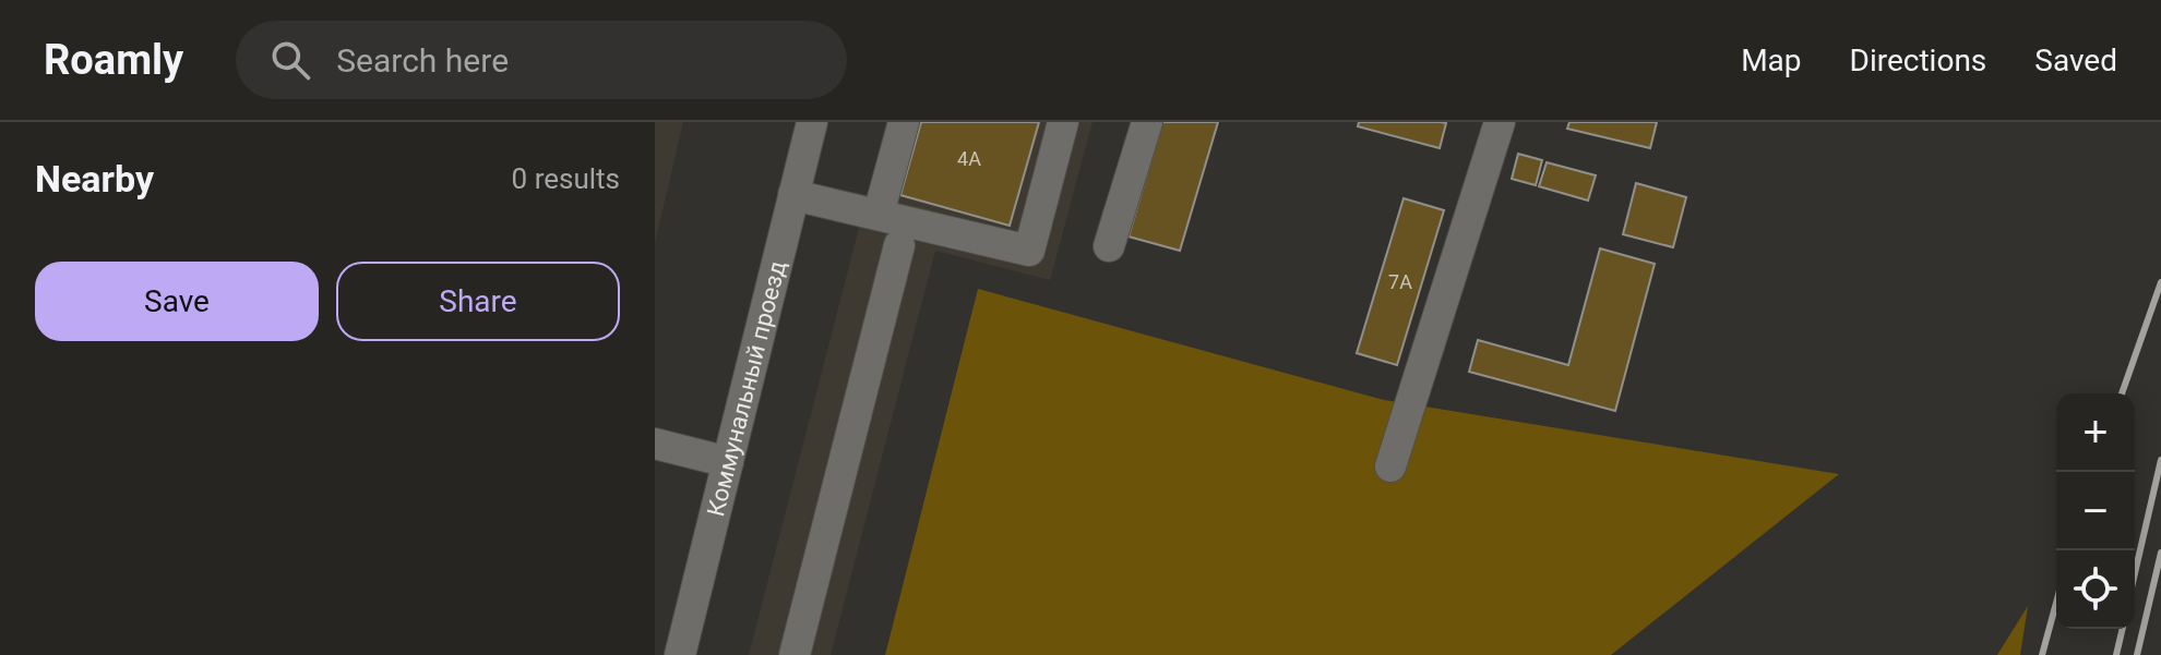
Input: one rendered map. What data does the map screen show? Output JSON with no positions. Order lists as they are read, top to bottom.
{
  "streets": {
    "street": ["Коммунальный проезд"]
  },
  "house_numbers": ["4А", "7А"],
  "page": {
    "header": "Roamly",
    "search": "Search here",
    "nav": ["Map", "Directions", "Saved"],
    "heading": ["Nearby", "0 results"],
    "buttons": ["Save", "Share"],
    "map_buttons": ["+", "−"]
  }
}
